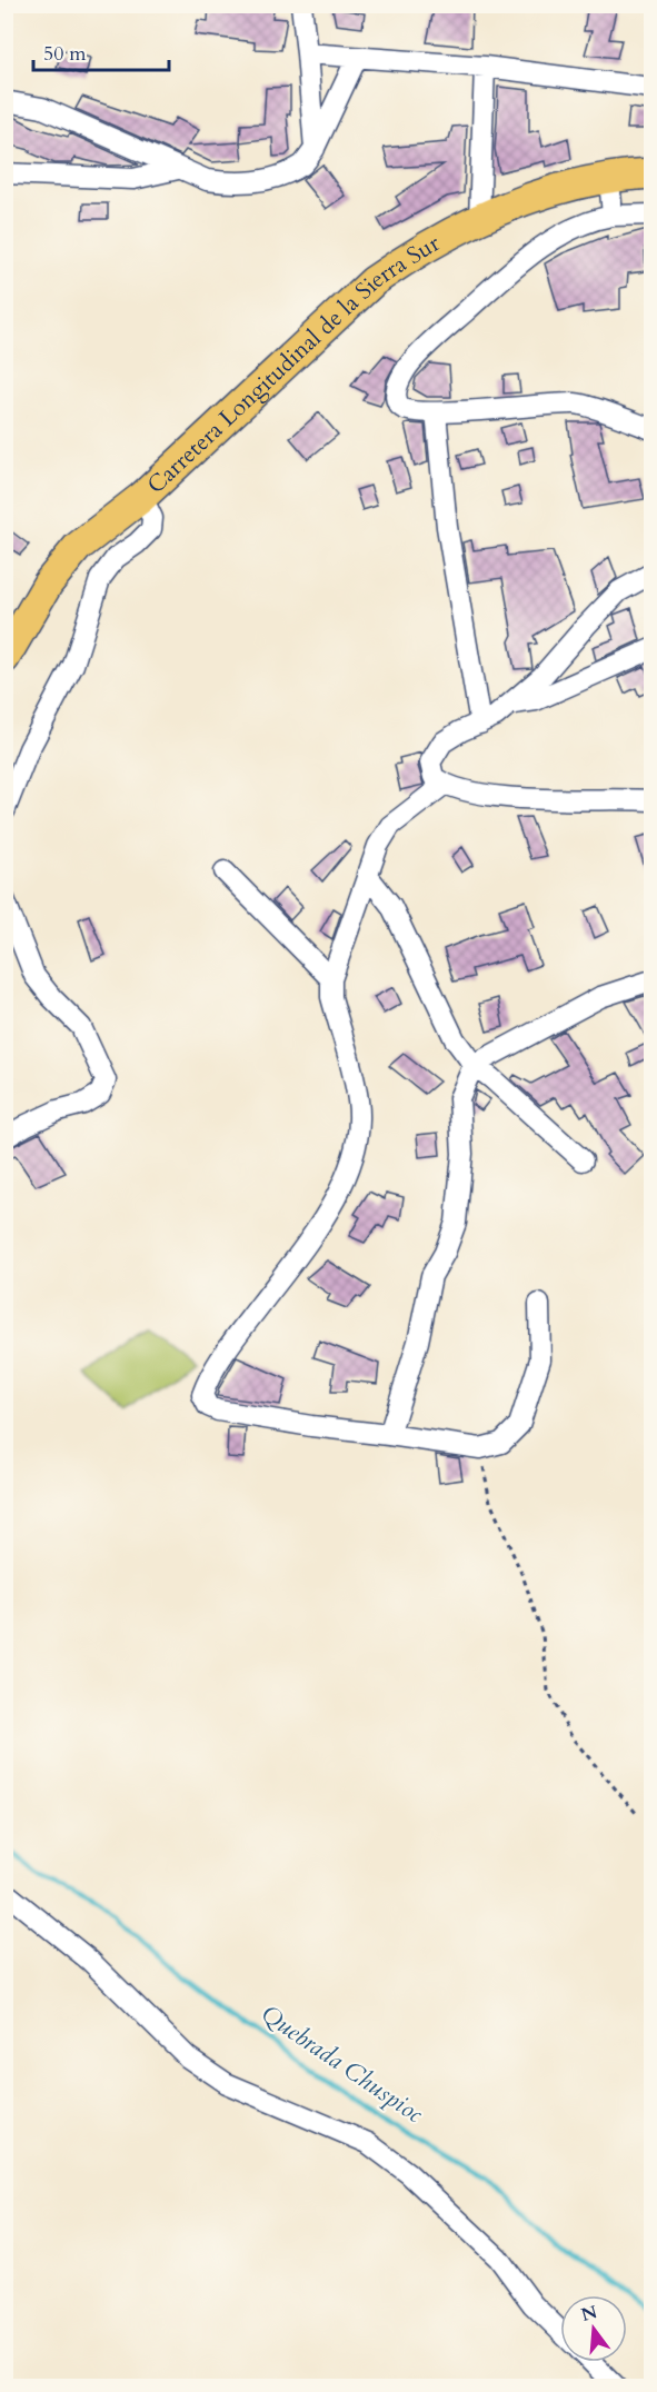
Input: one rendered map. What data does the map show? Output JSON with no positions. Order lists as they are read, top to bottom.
{
  "streets": {
    "highway": ["Carretera Longitudinal de la Sierra Sur"]
  },
  "water": ["Quebrada Chuspioc"],
  "scale_bar": "50 m",
  "north": "top"
}
